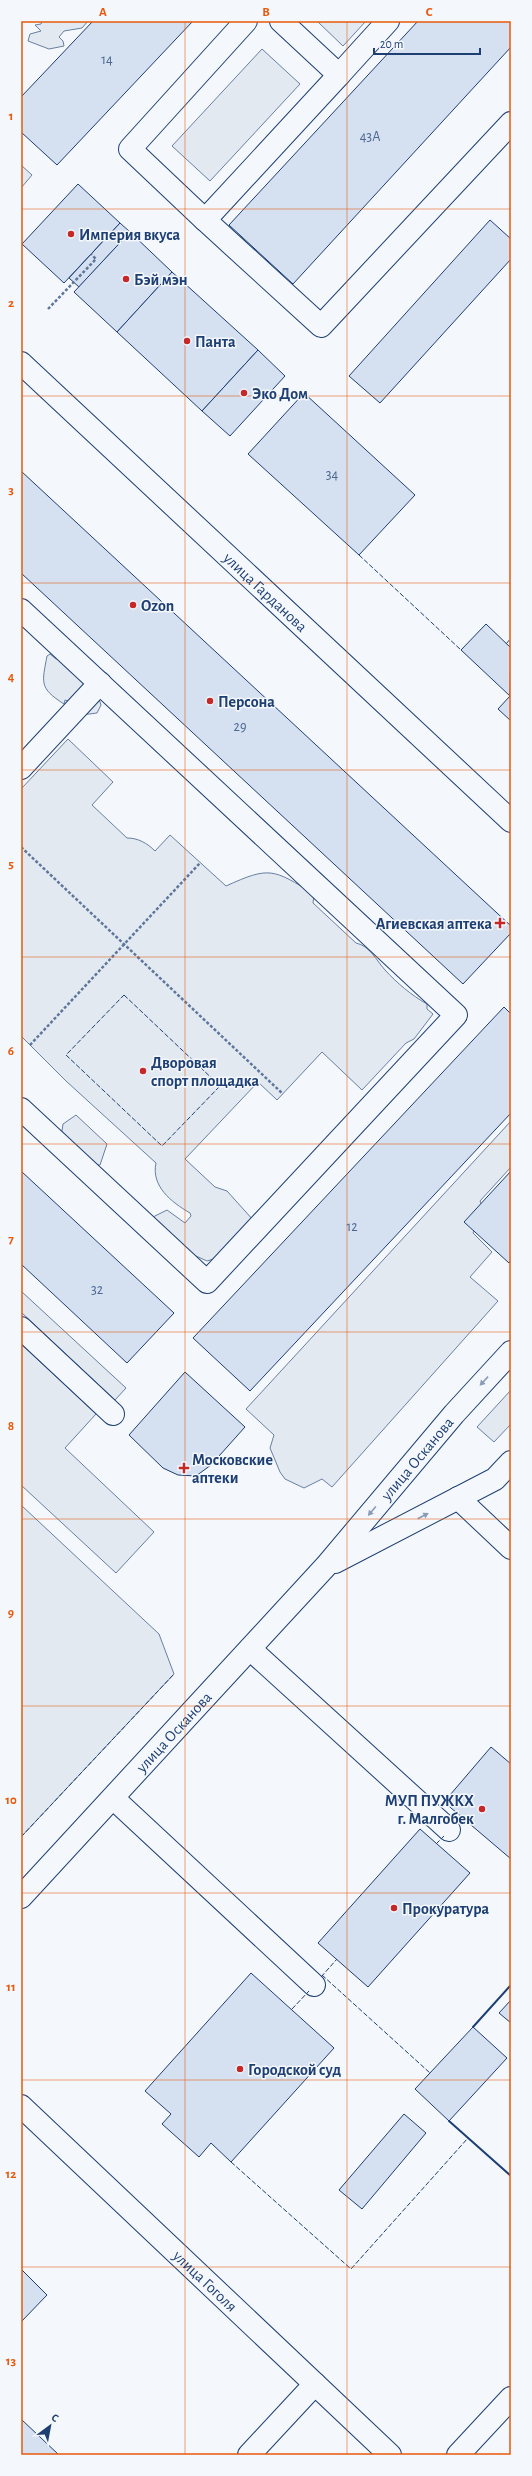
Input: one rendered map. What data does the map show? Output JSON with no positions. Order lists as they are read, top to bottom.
{
  "streets": {
    "street": ["улица Гарданова", "улица Осканова", "улица Гоголя"]
  },
  "places": {
    "other": [
      "Империя вкуса",
      "Бэй мэн",
      "Панта",
      "Эко Дом",
      "Ozon",
      "Персона",
      "Дворовая спорт площадка",
      "МУП ПУЖКХ г. Малгобек",
      "Прокуратура",
      "Городской суд"
    ],
    "health": ["Агиевская аптека", "Московские аптеки"]
  },
  "house_numbers": [
    "14",
    "43А",
    "34",
    "29",
    "12",
    "32"
  ],
  "scale_bar": "20 m",
  "north": "top right",
  "grid": {
    "columns": ["A", "B", "C"],
    "rows": [
      "1",
      "2",
      "3",
      "4",
      "5",
      "6",
      "7",
      "8",
      "9",
      "10",
      "11",
      "12",
      "13"
    ]
  }
}
